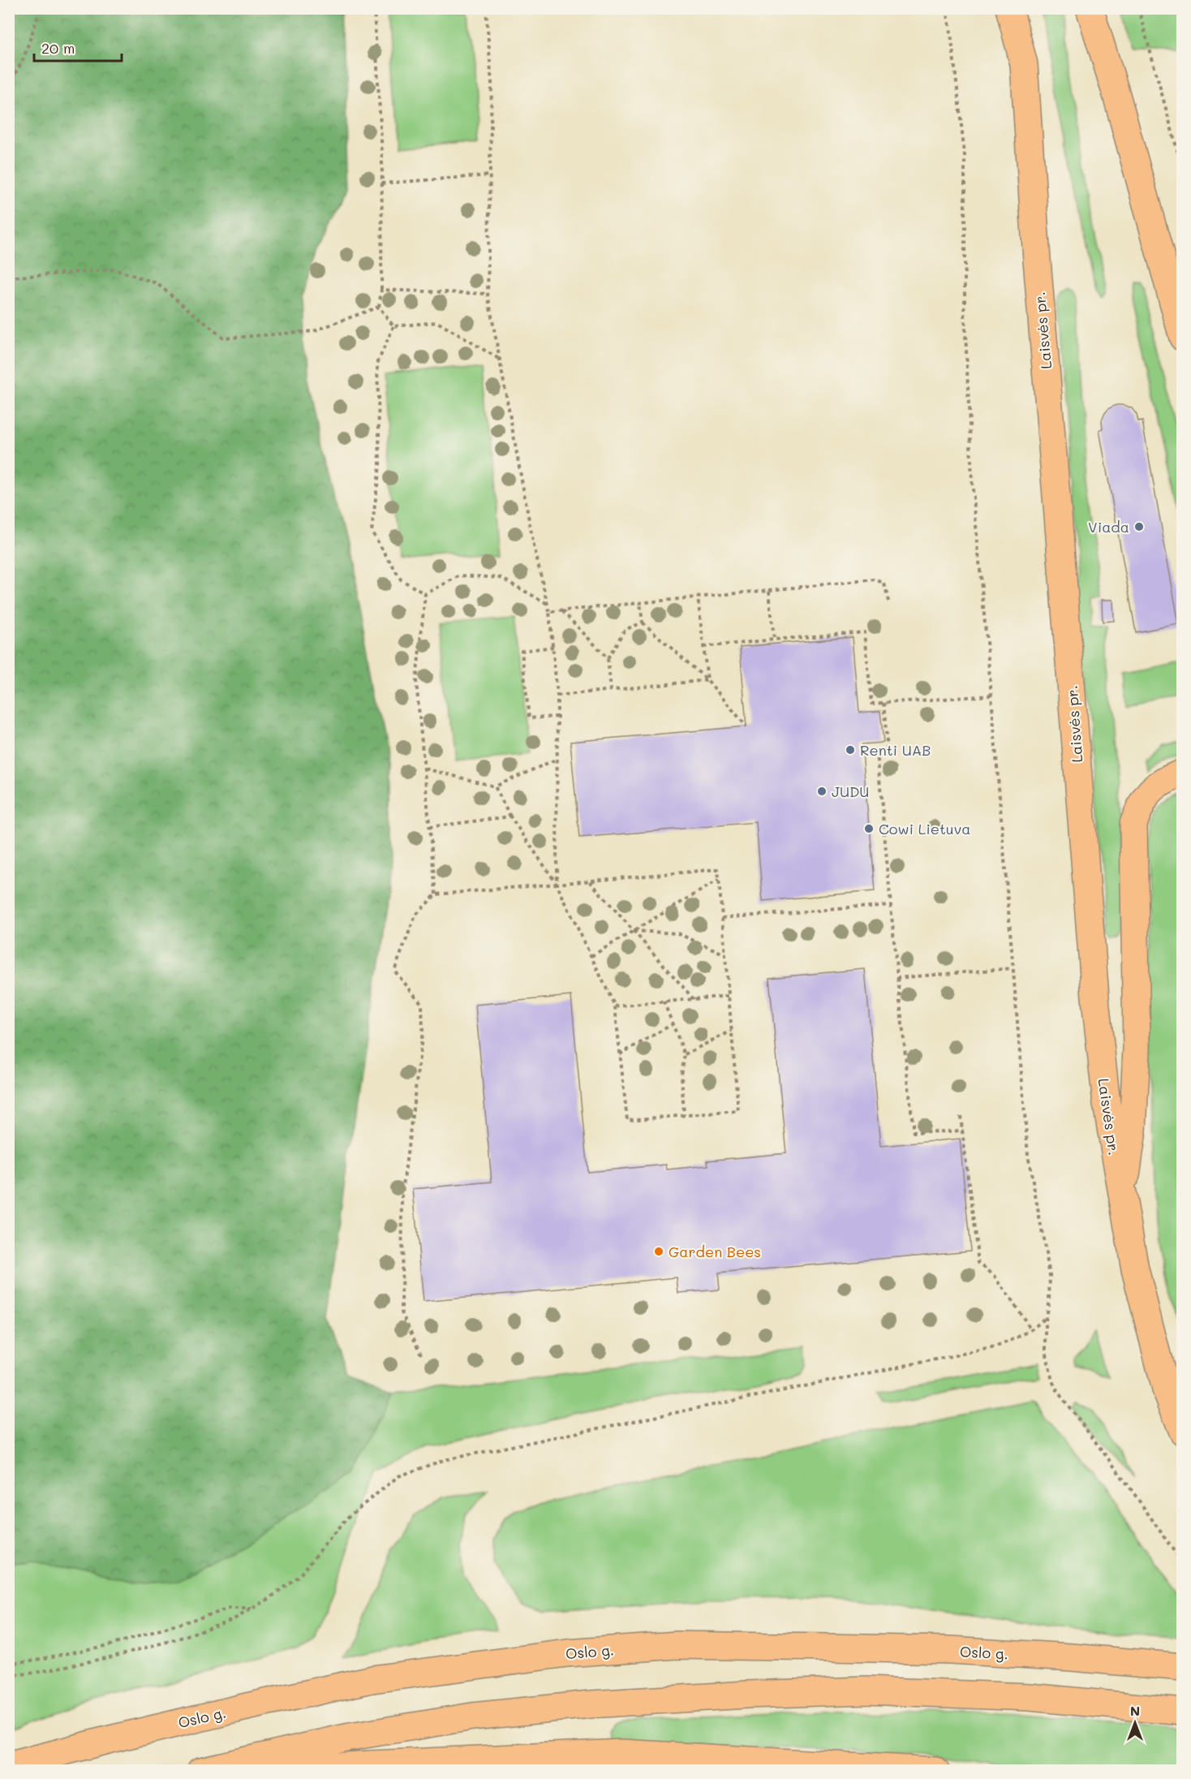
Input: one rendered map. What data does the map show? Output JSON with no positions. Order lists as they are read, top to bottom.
{
  "streets": {
    "main road": ["Laisvės pr.", "Oslo g."]
  },
  "places": [
    "Viada",
    "Renti UAB",
    "JUDU",
    "Cowi Lietuva",
    "Garden Bees"
  ],
  "scale_bar": "20 m",
  "north": "top"
}
